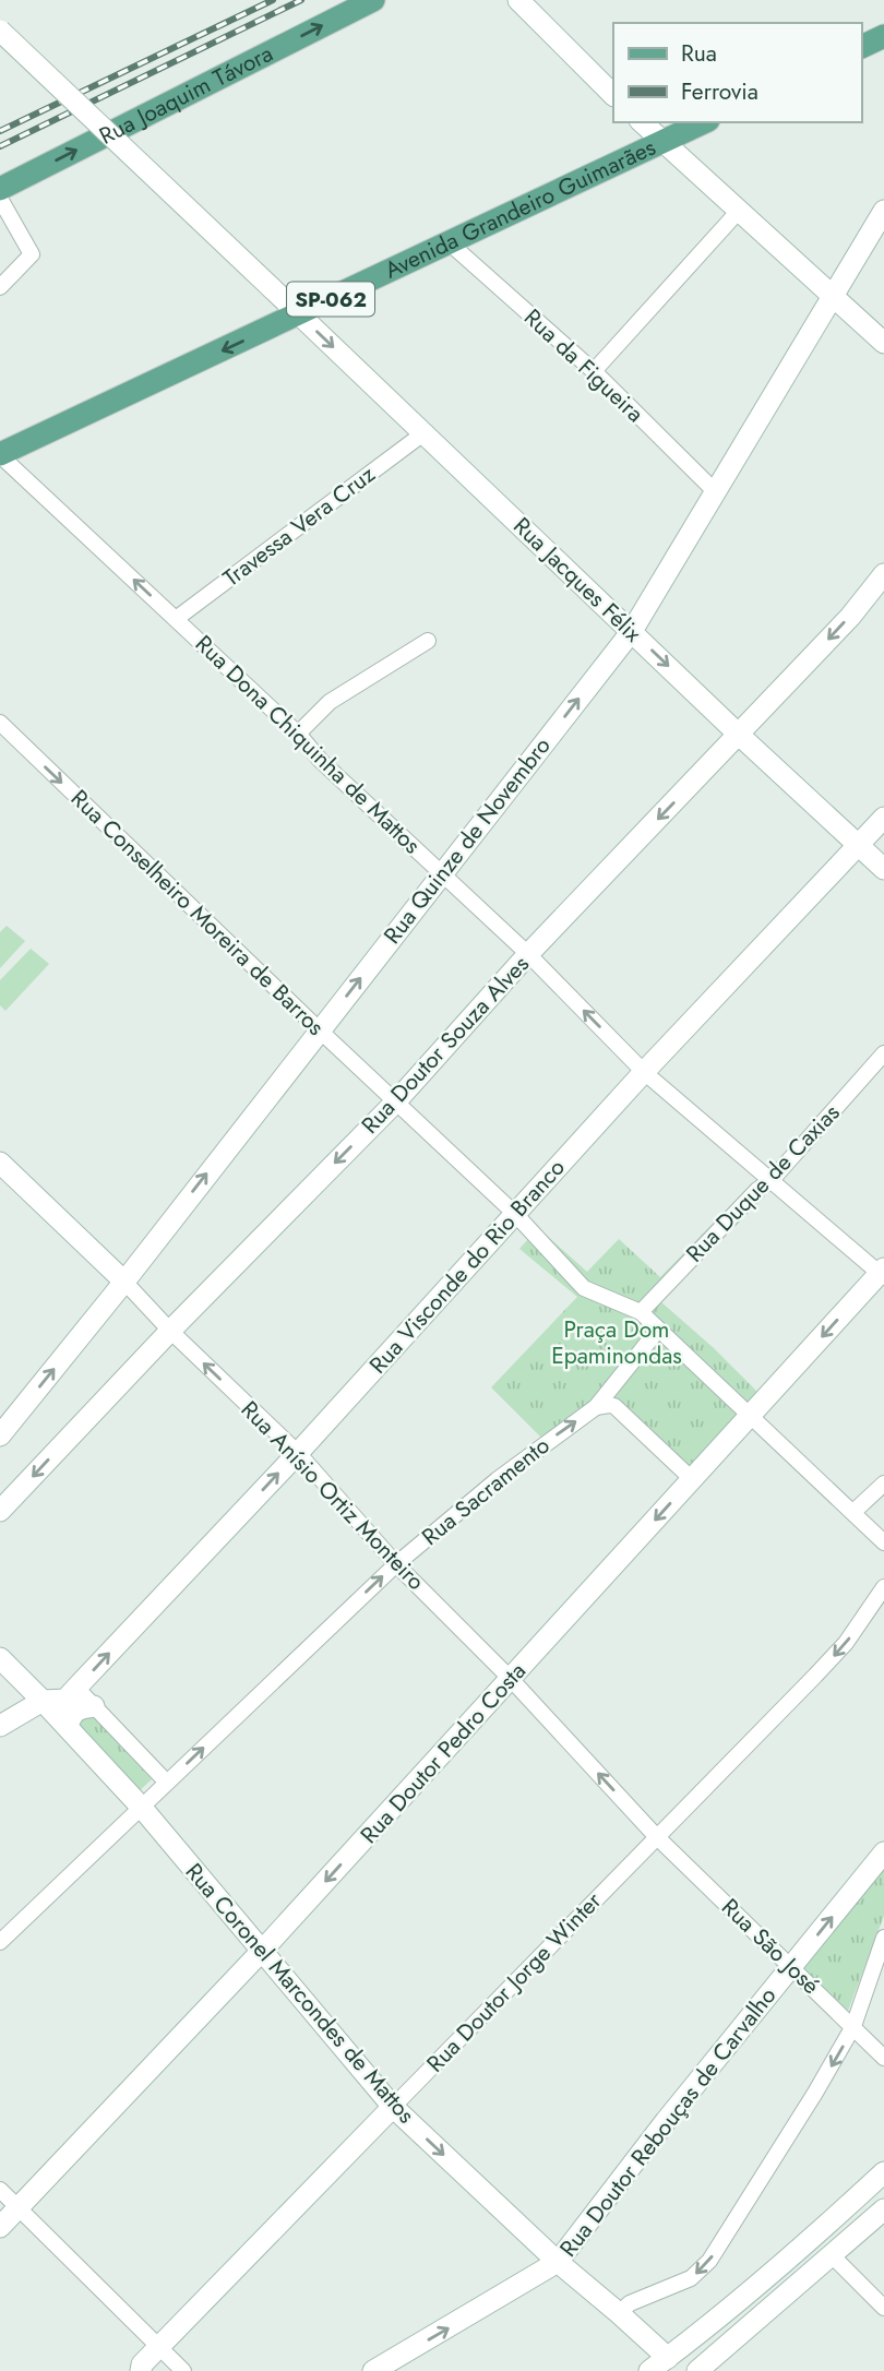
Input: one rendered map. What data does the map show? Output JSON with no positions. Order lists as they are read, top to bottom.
{
  "streets": {
    "main road": [
      "Rua Joaquim Távora",
      "Avenida Grandeiro Guimarães",
      "SP-062",
      "Rua Jacques Félix",
      "Rua Quinze de Novembro",
      "Rua Doutor Souza Alves",
      "Rua Visconde do Rio Branco",
      "Rua Anísio Ortiz Monteiro",
      "Rua Doutor Pedro Costa",
      "Rua Doutor Jorge Winter",
      "Rua Coronel Marcondes de Mattos",
      "Rua Doutor Rebouças de Carvalho"
    ],
    "street": [
      "Rua da Figueira",
      "Travessa Vera Cruz",
      "Rua Dona Chiquinha de Mattos",
      "Rua Conselheiro Moreira de Barros",
      "Rua Duque de Caxias",
      "Rua Sacramento",
      "Rua São José"
    ]
  },
  "crossings": [
    ["Avenida Grandeiro Guimarães", "Rua da Figueira"],
    ["Avenida Grandeiro Guimarães", "Rua Jacques Félix"],
    ["Avenida Grandeiro Guimarães", "Rua Dona Chiquinha de Mattos"],
    ["Rua da Figueira", "Rua Quinze de Novembro"],
    ["Travessa Vera Cruz", "Rua Jacques Félix"],
    ["Travessa Vera Cruz", "Rua Dona Chiquinha de Mattos"],
    ["Rua Jacques Félix", "Rua Quinze de Novembro"],
    ["Rua Jacques Félix", "Rua Doutor Souza Alves"],
    ["Rua Jacques Félix", "Rua Visconde do Rio Branco"],
    ["Rua Dona Chiquinha de Mattos", "Rua Quinze de Novembro"],
    ["Rua Dona Chiquinha de Mattos", "Rua Doutor Souza Alves"],
    ["Rua Dona Chiquinha de Mattos", "Rua Duque de Caxias"],
    ["Rua Dona Chiquinha de Mattos", "Rua Visconde do Rio Branco"],
    ["Rua Dona Chiquinha de Mattos", "Rua Doutor Pedro Costa"],
    ["Rua Quinze de Novembro", "Rua Conselheiro Moreira de Barros"],
    ["Rua Quinze de Novembro", "Rua Anísio Ortiz Monteiro"],
    ["Rua Conselheiro Moreira de Barros", "Rua Doutor Souza Alves"],
    ["Rua Conselheiro Moreira de Barros", "Rua Duque de Caxias"],
    ["Rua Conselheiro Moreira de Barros", "Rua Visconde do Rio Branco"],
    ["Rua Doutor Souza Alves", "Rua Anísio Ortiz Monteiro"],
    ["Rua Visconde do Rio Branco", "Rua Anísio Ortiz Monteiro"],
    ["Rua Visconde do Rio Branco", "Rua Coronel Marcondes de Mattos"],
    ["Rua Sacramento", "Rua Anísio Ortiz Monteiro"],
    ["Rua Sacramento", "Rua Coronel Marcondes de Mattos"],
    ["Rua Anísio Ortiz Monteiro", "Rua Doutor Pedro Costa"],
    ["Rua Anísio Ortiz Monteiro", "Rua São José"],
    ["Rua Anísio Ortiz Monteiro", "Rua Doutor Jorge Winter"],
    ["Rua Doutor Pedro Costa", "Rua Coronel Marcondes de Mattos"],
    ["Rua São José", "Rua Doutor Jorge Winter"],
    ["Rua São José", "Rua Doutor Rebouças de Carvalho"],
    ["Rua Doutor Jorge Winter", "Rua Coronel Marcondes de Mattos"],
    ["Rua Coronel Marcondes de Mattos", "Rua Doutor Rebouças de Carvalho"]
  ],
  "one_way": [
    "Rua Joaquim Távora",
    "Avenida Grandeiro Guimarães",
    "Rua Quinze de Novembro",
    "Rua Conselheiro Moreira de Barros",
    "Rua Doutor Souza Alves",
    "Rua Sacramento",
    "Rua Anísio Ortiz Monteiro",
    "Rua Doutor Pedro Costa",
    "Rua Doutor Rebouças de Carvalho"
  ],
  "parks": ["Praça Dom Epaminondas"],
  "legend": ["Rua", "Ferrovia"]
}
